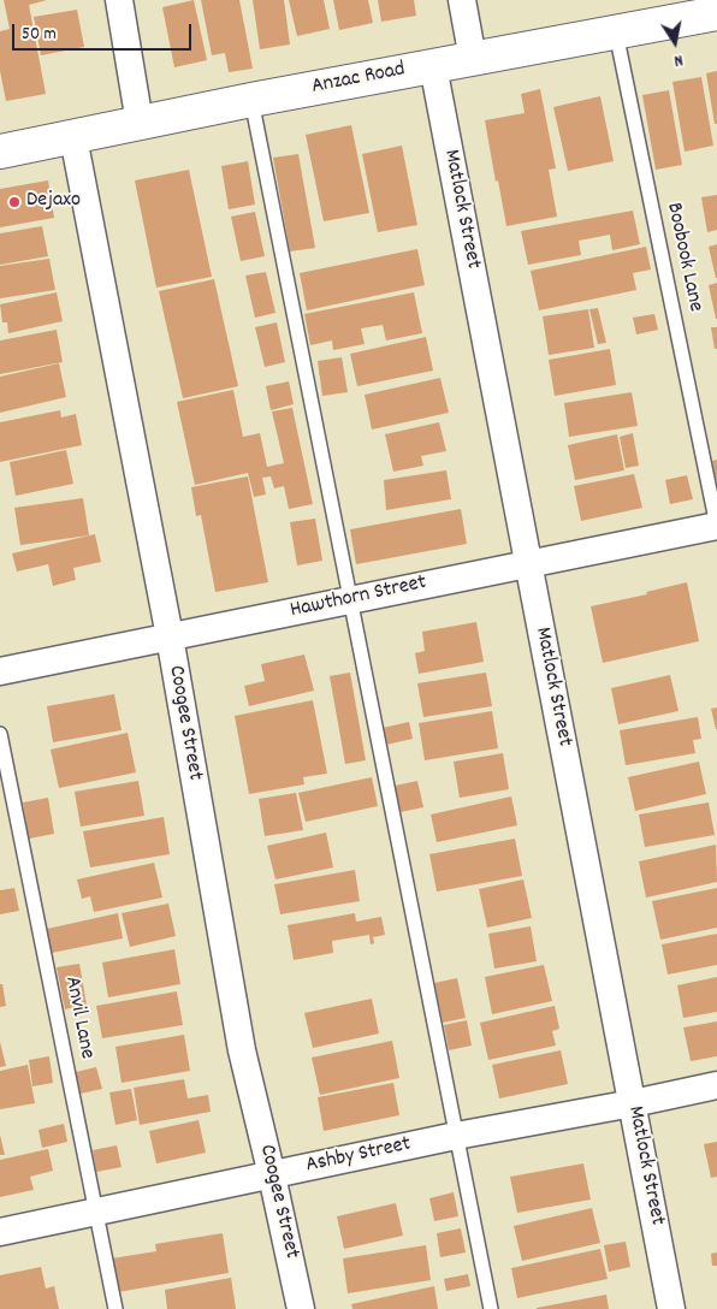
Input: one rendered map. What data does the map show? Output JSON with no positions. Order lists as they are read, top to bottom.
{
  "streets": {
    "main road": ["Anzac Road"],
    "street": [
      "Matlock Street",
      "Hawthorn Street",
      "Coogee Street",
      "Ashby Street"
    ],
    "lane": ["Boobook Lane", "Anvil Lane"]
  },
  "crossings": [
    ["Anzac Road", "Matlock Street"],
    ["Anzac Road", "Boobook Lane"],
    ["Anzac Road", "Coogee Street"],
    ["Matlock Street", "Hawthorn Street"],
    ["Matlock Street", "Ashby Street"],
    ["Boobook Lane", "Hawthorn Street"],
    ["Hawthorn Street", "Coogee Street"],
    ["Coogee Street", "Ashby Street"],
    ["Anvil Lane", "Ashby Street"]
  ],
  "places": ["Dejaxo"],
  "scale_bar": "50 m",
  "north": "bottom"
}
